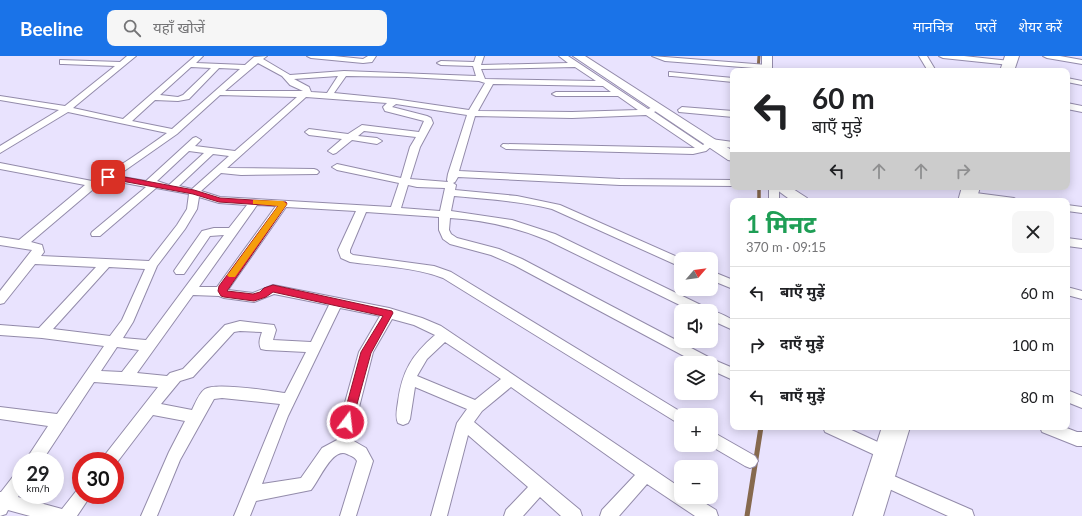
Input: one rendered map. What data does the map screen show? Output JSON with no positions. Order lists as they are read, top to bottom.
{
  "north": "top right",
  "page": {
    "header": "Beeline",
    "search": "यहाँ खोजें",
    "nav": ["मानचित्र", "परतें", "शेयर करें"],
    "turn": ["60 m", "बाएँ मुड़ें"],
    "heading": ["1 मिनट", "370 m · 09:15"],
    "map_buttons": ["+", "−"],
    "list": [
      {
        "name": "बाएँ मुड़ें",
        "value": "60 m"
      },
      {
        "name": "दाएँ मुड़ें",
        "value": "100 m"
      },
      {
        "name": "बाएँ मुड़ें",
        "value": "80 m"
      }
    ],
    "speed": "29 km/h",
    "limit": "30"
  }
}
